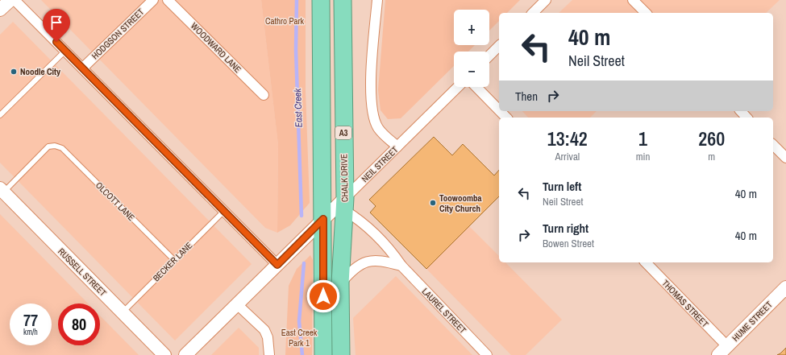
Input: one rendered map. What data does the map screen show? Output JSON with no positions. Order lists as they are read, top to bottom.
{
  "streets": {
    "highway": ["A3", "CHALK DRIVE"],
    "street": [
      "HODGSON STREET",
      "WOODWARD LANE",
      "NEIL STREET",
      "RUSSELL STREET",
      "THOMAS STREET",
      "LAUREL STREET",
      "HUME STREET"
    ],
    "lane": ["OLCOTT LANE", "BECKER LANE"]
  },
  "crossings": [
    ["A3", "NEIL STREET"],
    ["NEIL STREET", "CHALK DRIVE"],
    ["NEIL STREET", "LAUREL STREET"],
    ["CHALK DRIVE", "LAUREL STREET"],
    ["OLCOTT LANE", "BECKER LANE"],
    ["OLCOTT LANE", "RUSSELL STREET"],
    ["BECKER LANE", "RUSSELL STREET"],
    ["THOMAS STREET", "HUME STREET"]
  ],
  "water": ["East Creek"],
  "parks": ["Cathro Park", "East Creek Park 1"],
  "places": ["Noodle City", "Toowoomba City Church"],
  "page": {
    "map_buttons": ["+", "−"],
    "turn": ["40 m", "Neil Street"],
    "then": "Then",
    "eta": [
      "13:42",
      "Arrival",
      "1",
      "min",
      "260",
      "m"
    ],
    "list": [
      {
        "name": "Turn left",
        "note": "Neil Street",
        "value": "40 m"
      },
      {
        "name": "Turn right",
        "note": "Bowen Street",
        "value": "40 m"
      }
    ],
    "speed": "77 km/h",
    "limit": "80"
  }
}
